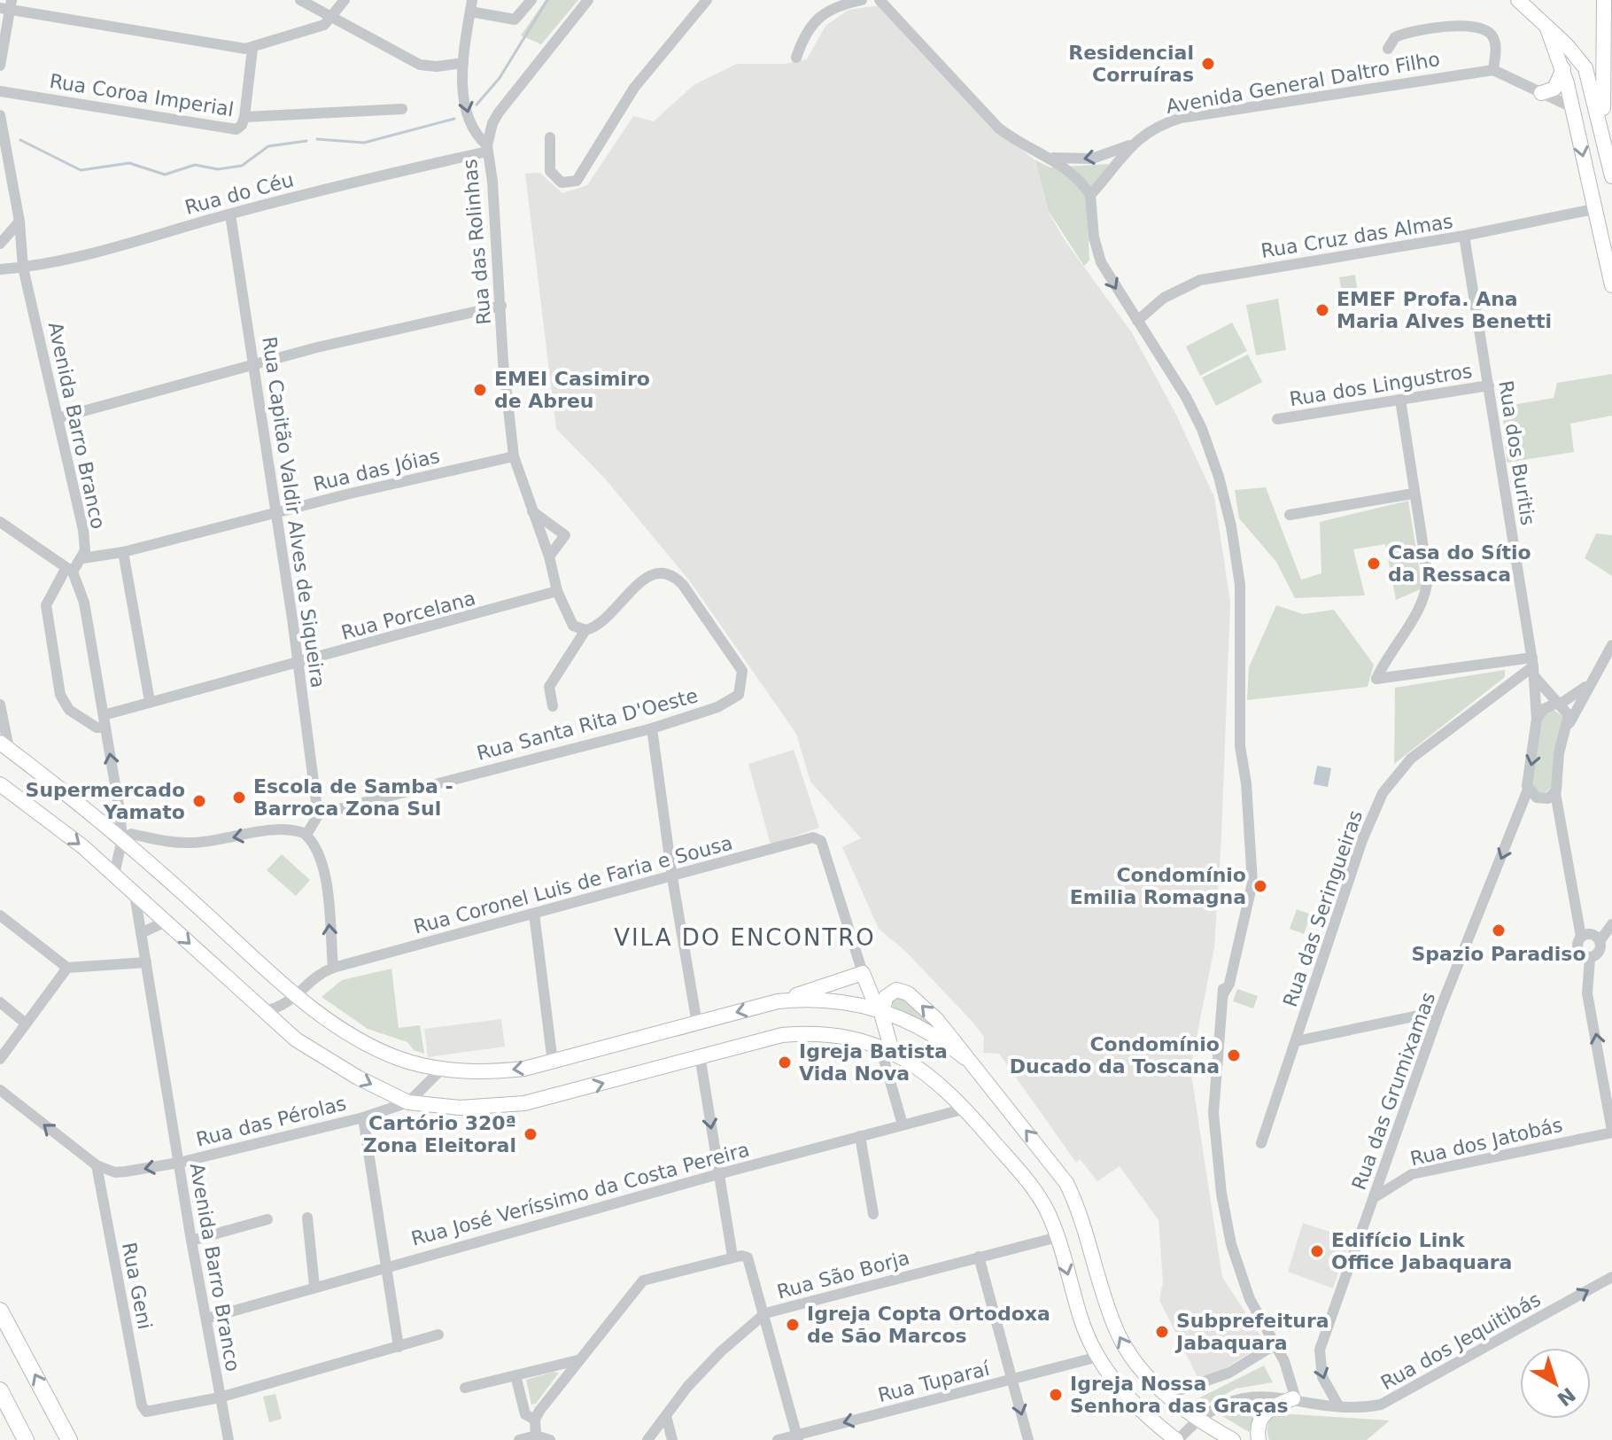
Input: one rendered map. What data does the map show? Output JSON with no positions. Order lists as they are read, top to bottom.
{
  "streets": {
    "street": [
      "Avenida General Daltro Filho",
      "Rua Coroa Imperial",
      "Rua do Céu",
      "Rua Cruz das Almas",
      "Rua das Rolinhas",
      "Rua dos Lingustros",
      "Avenida Barro Branco",
      "Rua dos Buritis",
      "Rua das Jóias",
      "Rua Capitão Valdir Alves de Siqueira",
      "Rua Porcelana",
      "Rua Santa Rita D'Oeste",
      "Rua Coronel Luis de Faria e Sousa",
      "Rua das Seringueiras",
      "Rua das Grumixamas",
      "Rua das Pérolas",
      "Rua dos Jatobás",
      "Rua José Veríssimo da Costa Pereira",
      "Rua São Borja",
      "Rua Geni",
      "Rua dos Jequitibás",
      "Rua Tuparaí"
    ]
  },
  "crossings": [
    ["Rua do Céu", "Rua das Rolinhas"],
    ["Rua do Céu", "Avenida Barro Branco"],
    ["Rua do Céu", "Rua Capitão Valdir Alves de Siqueira"],
    ["Rua Cruz das Almas", "Rua dos Buritis"],
    ["Rua das Rolinhas", "Rua das Jóias"],
    ["Rua das Rolinhas", "Rua Porcelana"],
    ["Rua das Rolinhas", "Rua Santa Rita D'Oeste"],
    ["Rua dos Lingustros", "Rua dos Buritis"],
    ["Avenida Barro Branco", "Rua das Jóias"],
    ["Avenida Barro Branco", "Rua Porcelana"],
    ["Avenida Barro Branco", "Rua das Pérolas"],
    ["Avenida Barro Branco", "Rua José Veríssimo da Costa Pereira"],
    ["Avenida Barro Branco", "Rua Geni"],
    ["Rua dos Buritis", "Rua das Seringueiras"],
    ["Rua dos Buritis", "Rua das Grumixamas"],
    ["Rua das Jóias", "Rua Capitão Valdir Alves de Siqueira"],
    ["Rua Capitão Valdir Alves de Siqueira", "Rua Porcelana"],
    ["Rua Capitão Valdir Alves de Siqueira", "Rua Santa Rita D'Oeste"],
    ["Rua das Grumixamas", "Rua dos Jatobás"],
    ["Rua das Grumixamas", "Rua dos Jequitibás"],
    ["Rua das Pérolas", "Rua Geni"]
  ],
  "one_way": ["Rua das Grumixamas", "Rua dos Jequitibás", "Rua Tuparaí"],
  "districts": ["VILA DO ENCONTRO"],
  "places": [
    "Residencial Corruíras",
    "EMEF Profa. Ana Maria Alves Benetti",
    "EMEI Casimiro de Abreu",
    "Casa do Sítio da Ressaca",
    "Escola de Samba - Barroca Zona Sul",
    "Supermercado Yamato",
    "Condomínio Emilia Romagna",
    "Spazio Paradiso",
    "Condomínio Ducado da Toscana",
    "Igreja Batista Vida Nova",
    "Cartório 320ª Zona Eleitoral",
    "Edifício Link Office Jabaquara",
    "Igreja Copta Ortodoxa de São Marcos",
    "Subprefeitura Jabaquara",
    "Igreja Nossa Senhora das Graças"
  ],
  "north": "bottom right"
}
